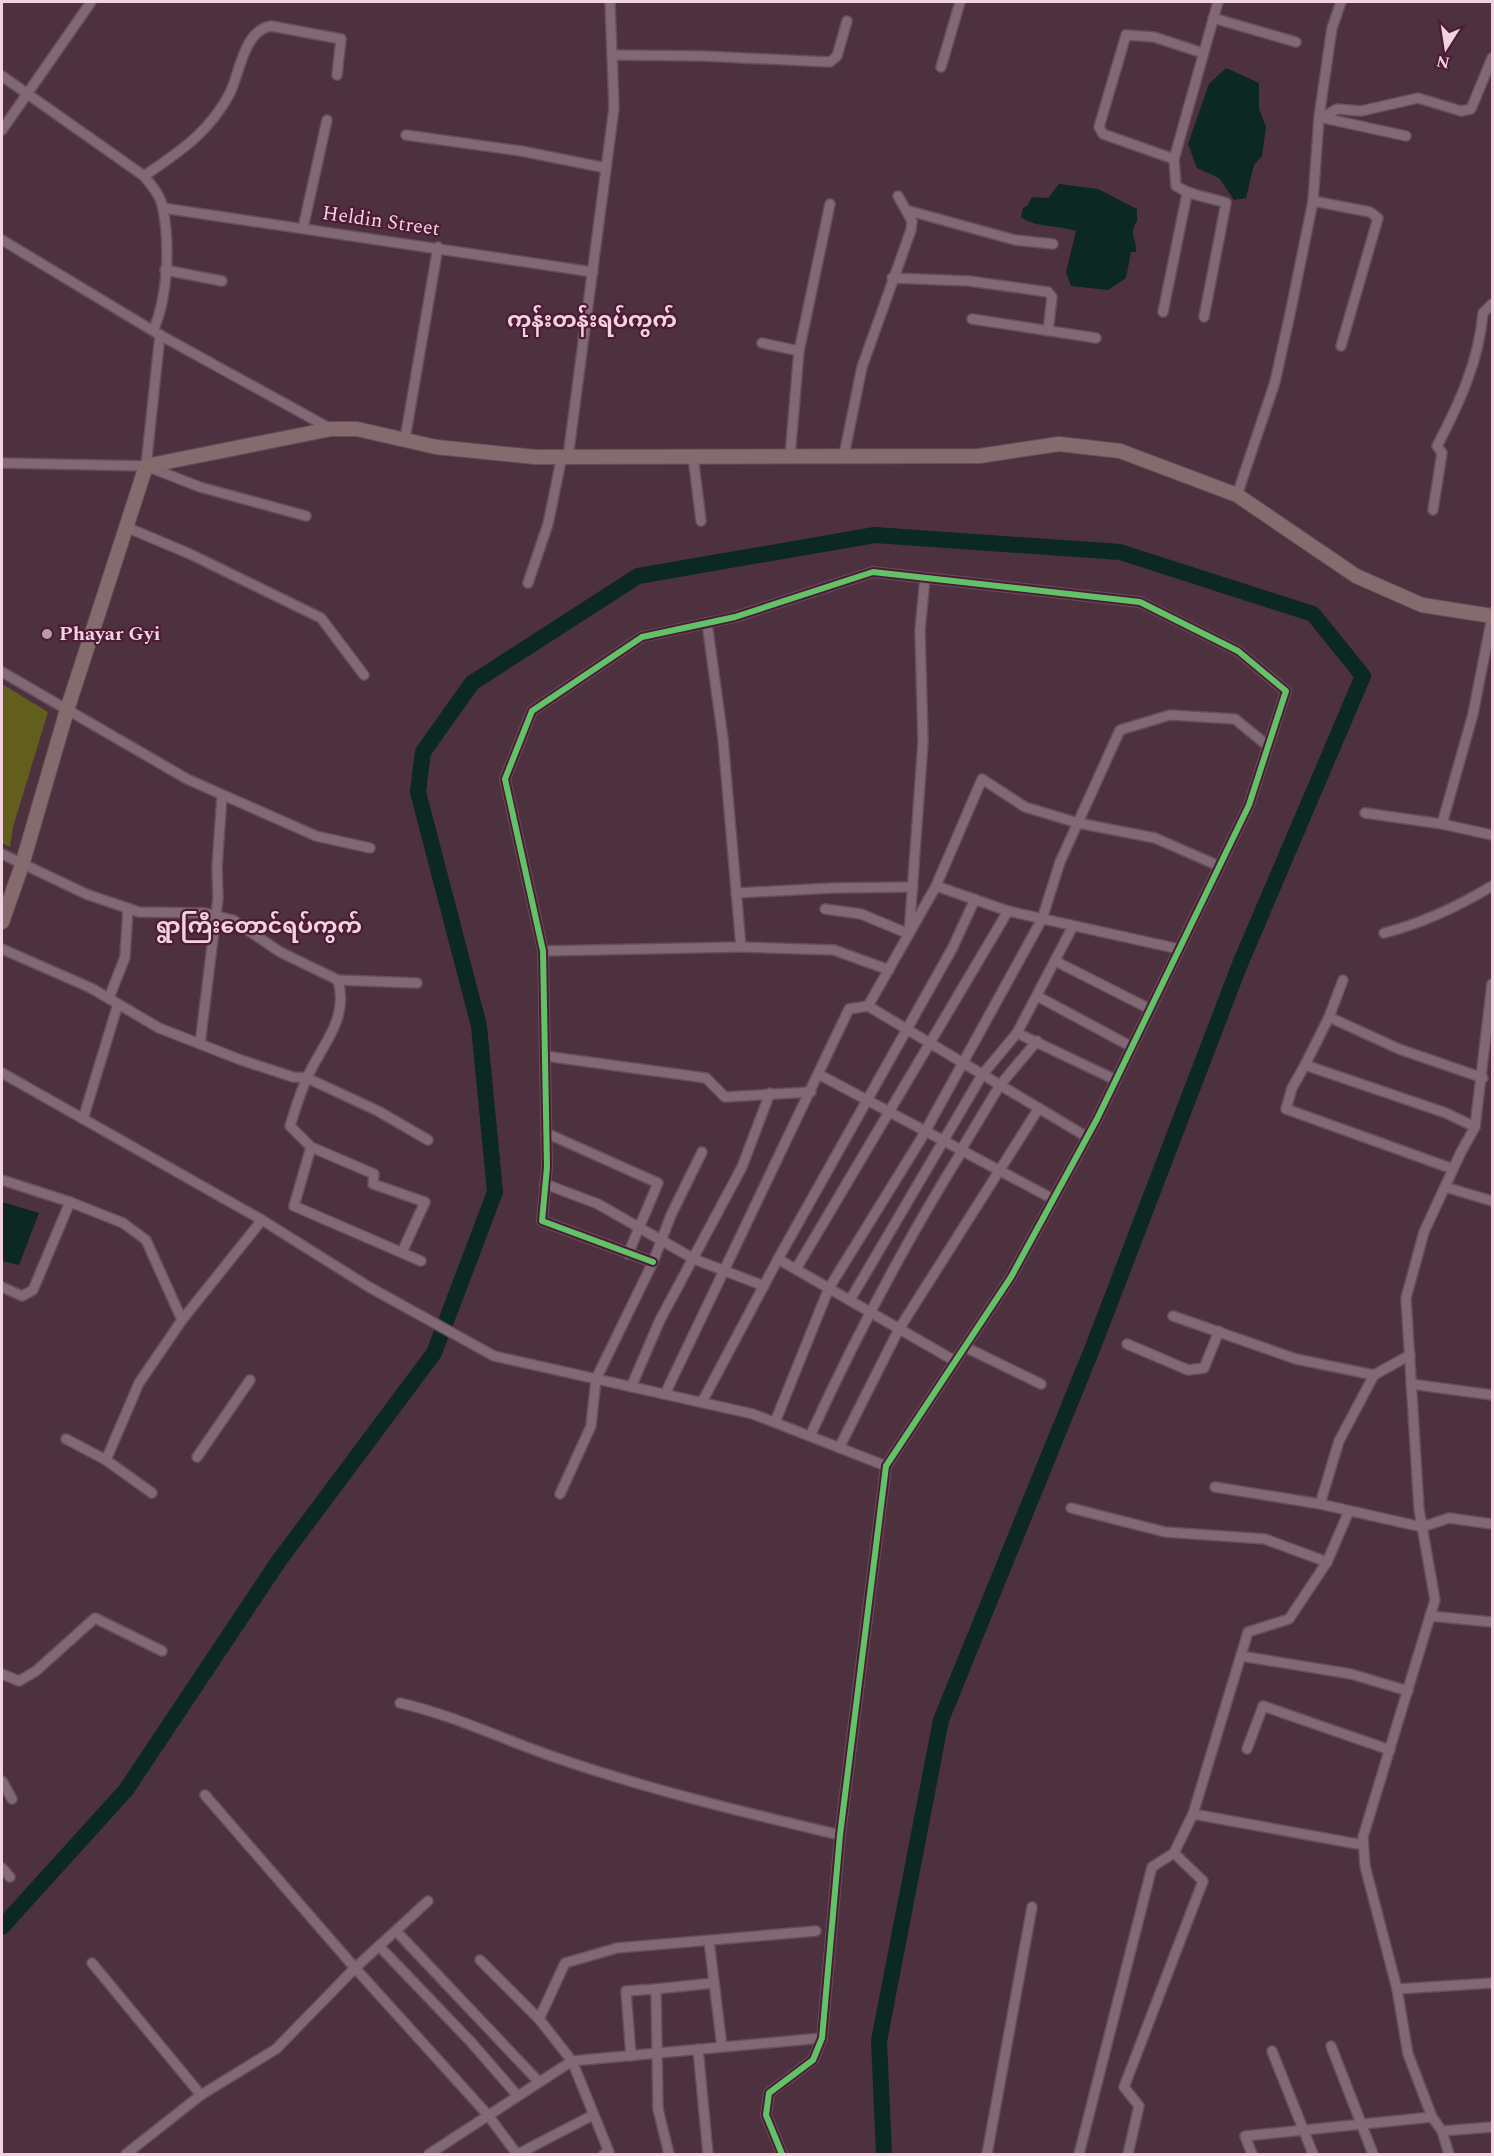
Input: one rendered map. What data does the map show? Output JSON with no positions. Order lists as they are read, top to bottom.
{
  "streets": {
    "street": ["Heldin Street"]
  },
  "districts": ["ကုန်းတန်းရပ်ကွက်", "ရွာကြီးတောင်ရပ်ကွက်"],
  "places": ["Phayar Gyi"],
  "north": "bottom"
}
